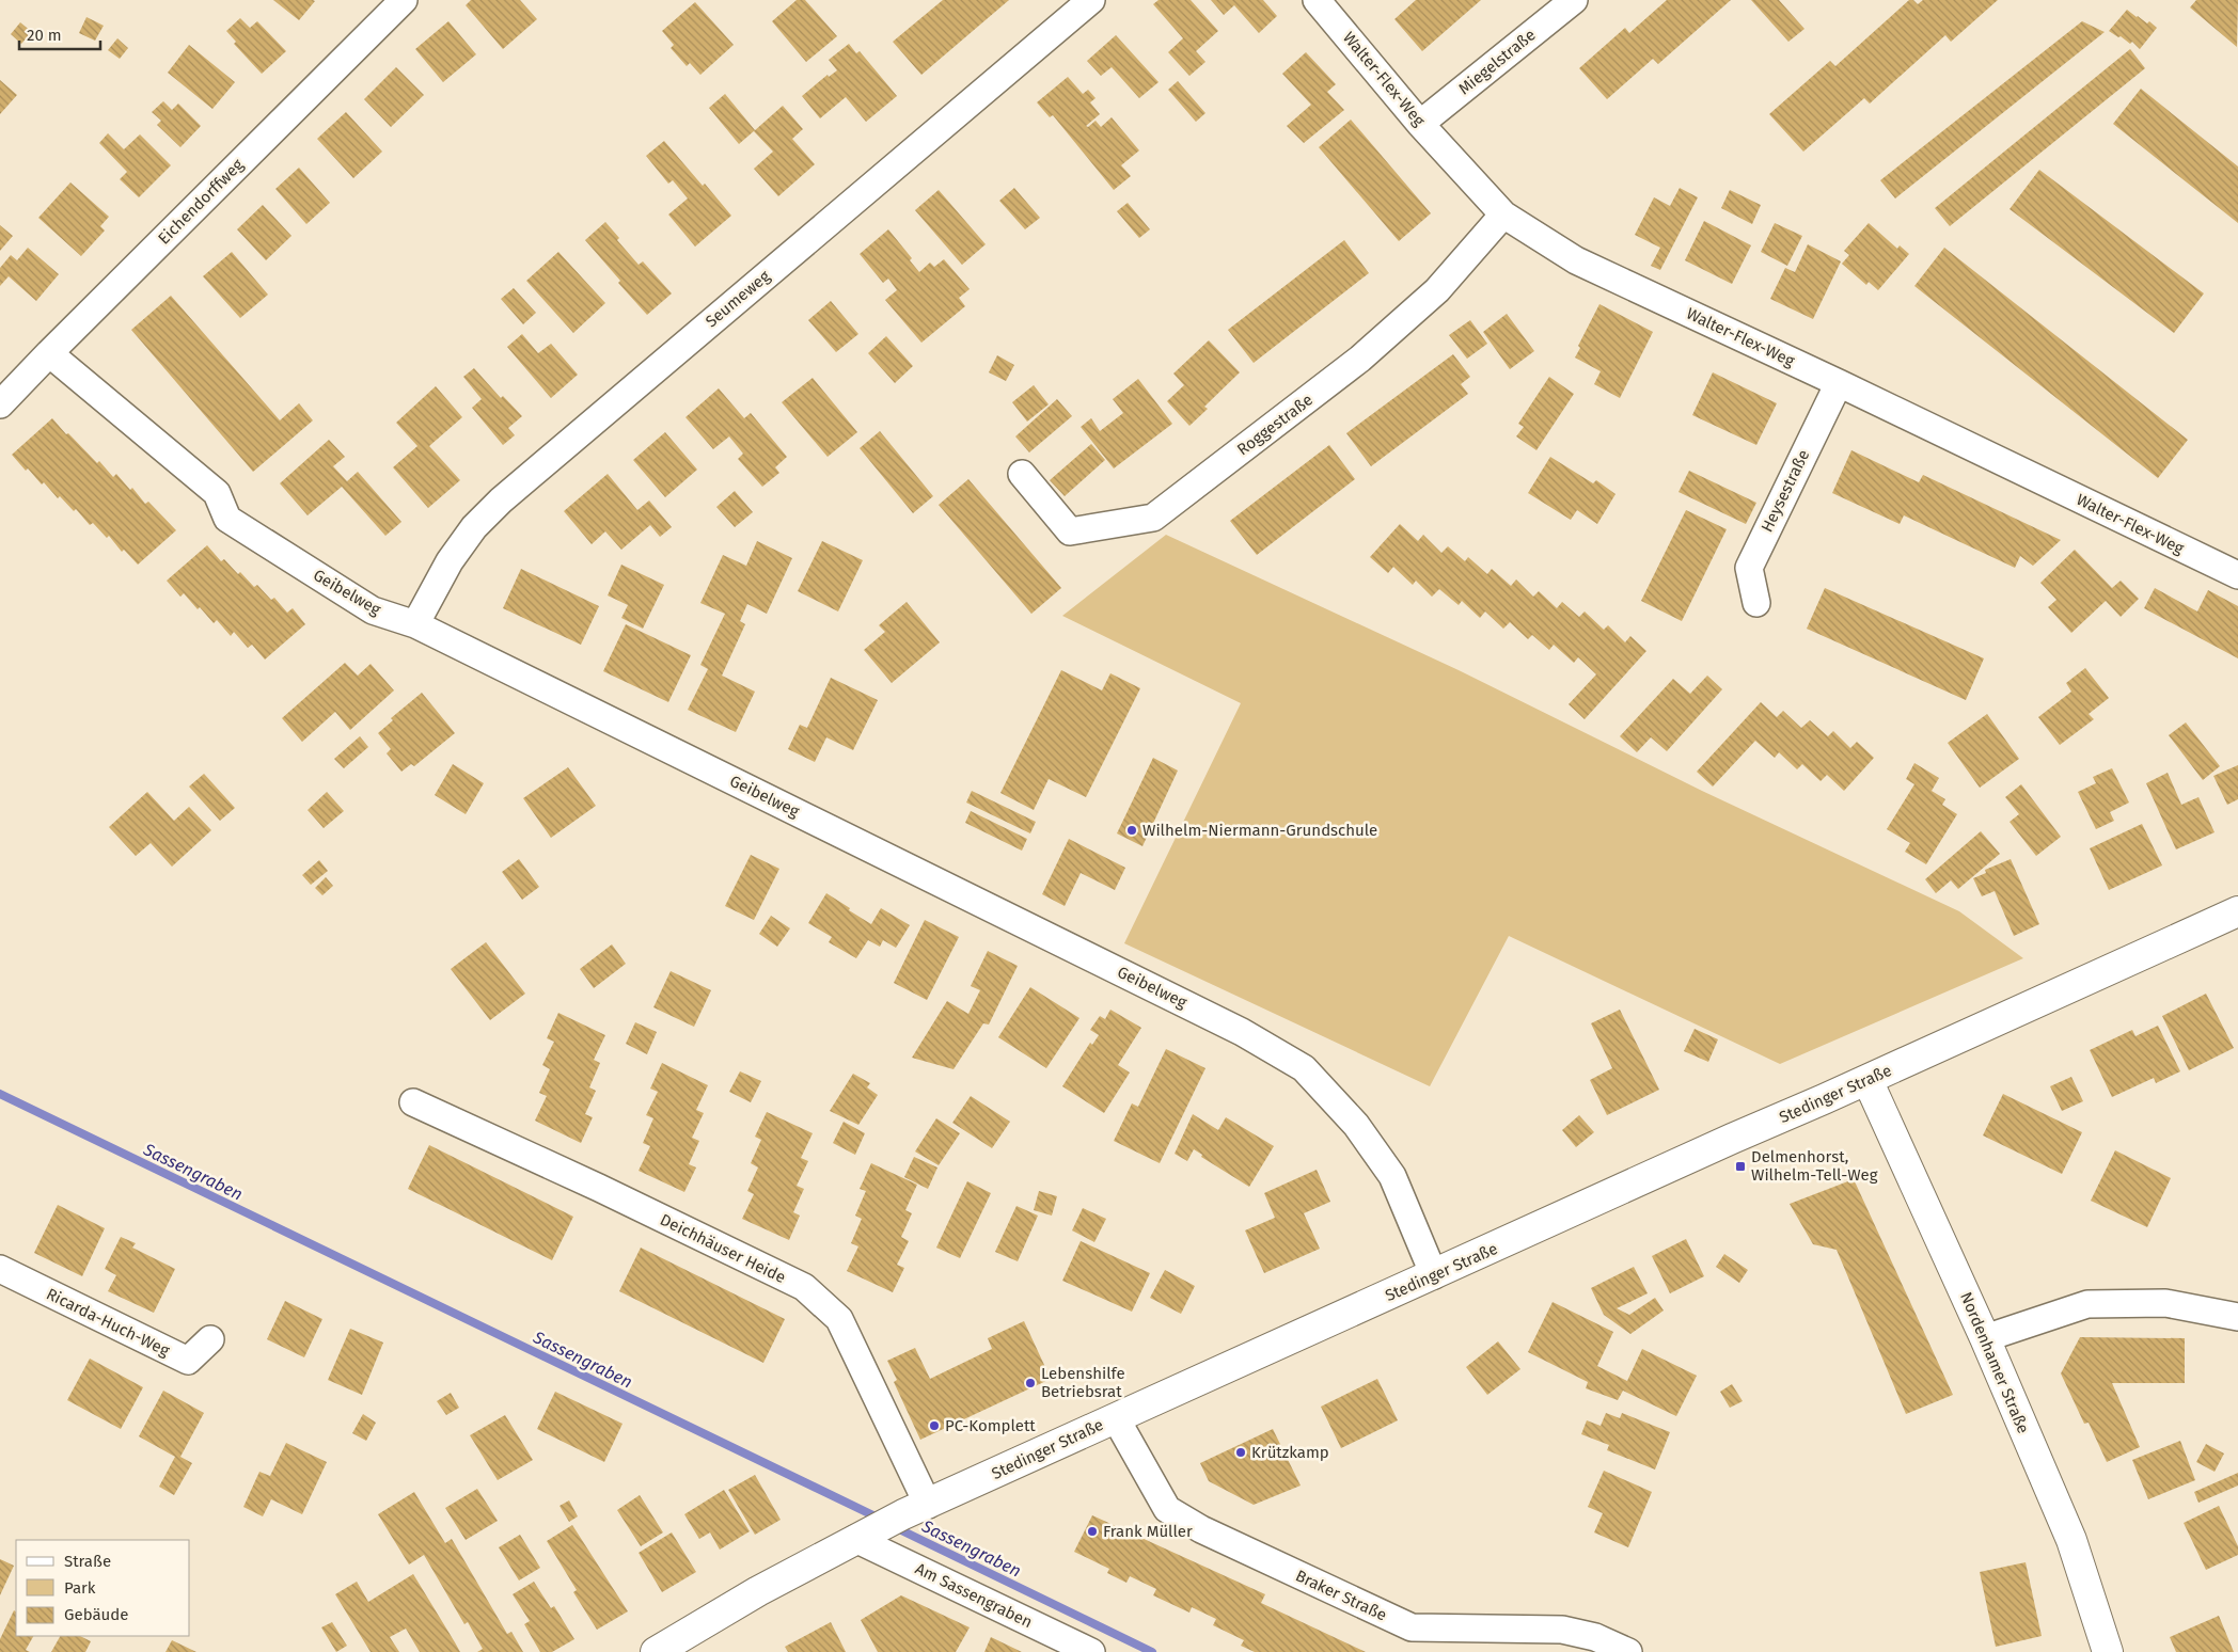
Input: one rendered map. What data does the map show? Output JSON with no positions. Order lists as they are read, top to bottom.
{
  "streets": {
    "main road": ["Stedinger Straße", "Nordenhamer Straße"],
    "street": [
      "Miegelstraße",
      "Walter-Flex-Weg",
      "Eichendorffweg",
      "Seumeweg",
      "Roggestraße",
      "Heysestraße",
      "Geibelweg",
      "Deichhäuser Heide",
      "Ricarda-Huch-Weg",
      "Am Sassengraben",
      "Braker Straße"
    ]
  },
  "crossings": [
    ["Miegelstraße", "Walter-Flex-Weg"],
    ["Walter-Flex-Weg", "Roggestraße"],
    ["Walter-Flex-Weg", "Heysestraße"],
    ["Eichendorffweg", "Geibelweg"],
    ["Seumeweg", "Geibelweg"],
    ["Geibelweg", "Stedinger Straße"],
    ["Stedinger Straße", "Deichhäuser Heide"],
    ["Stedinger Straße", "Nordenhamer Straße"],
    ["Stedinger Straße", "Am Sassengraben"],
    ["Stedinger Straße", "Braker Straße"]
  ],
  "water": ["Sassengraben"],
  "places": {
    "other": [
      "Wilhelm-Niermann-Grundschule",
      "Lebenshilfe Betriebsrat",
      "PC-Komplett",
      "Krützkamp",
      "Frank Müller"
    ],
    "transit": ["Delmenhorst, Wilhelm-Tell-Weg"]
  },
  "legend": ["Straße", "Park", "Gebäude"],
  "scale_bar": "20 m"
}
